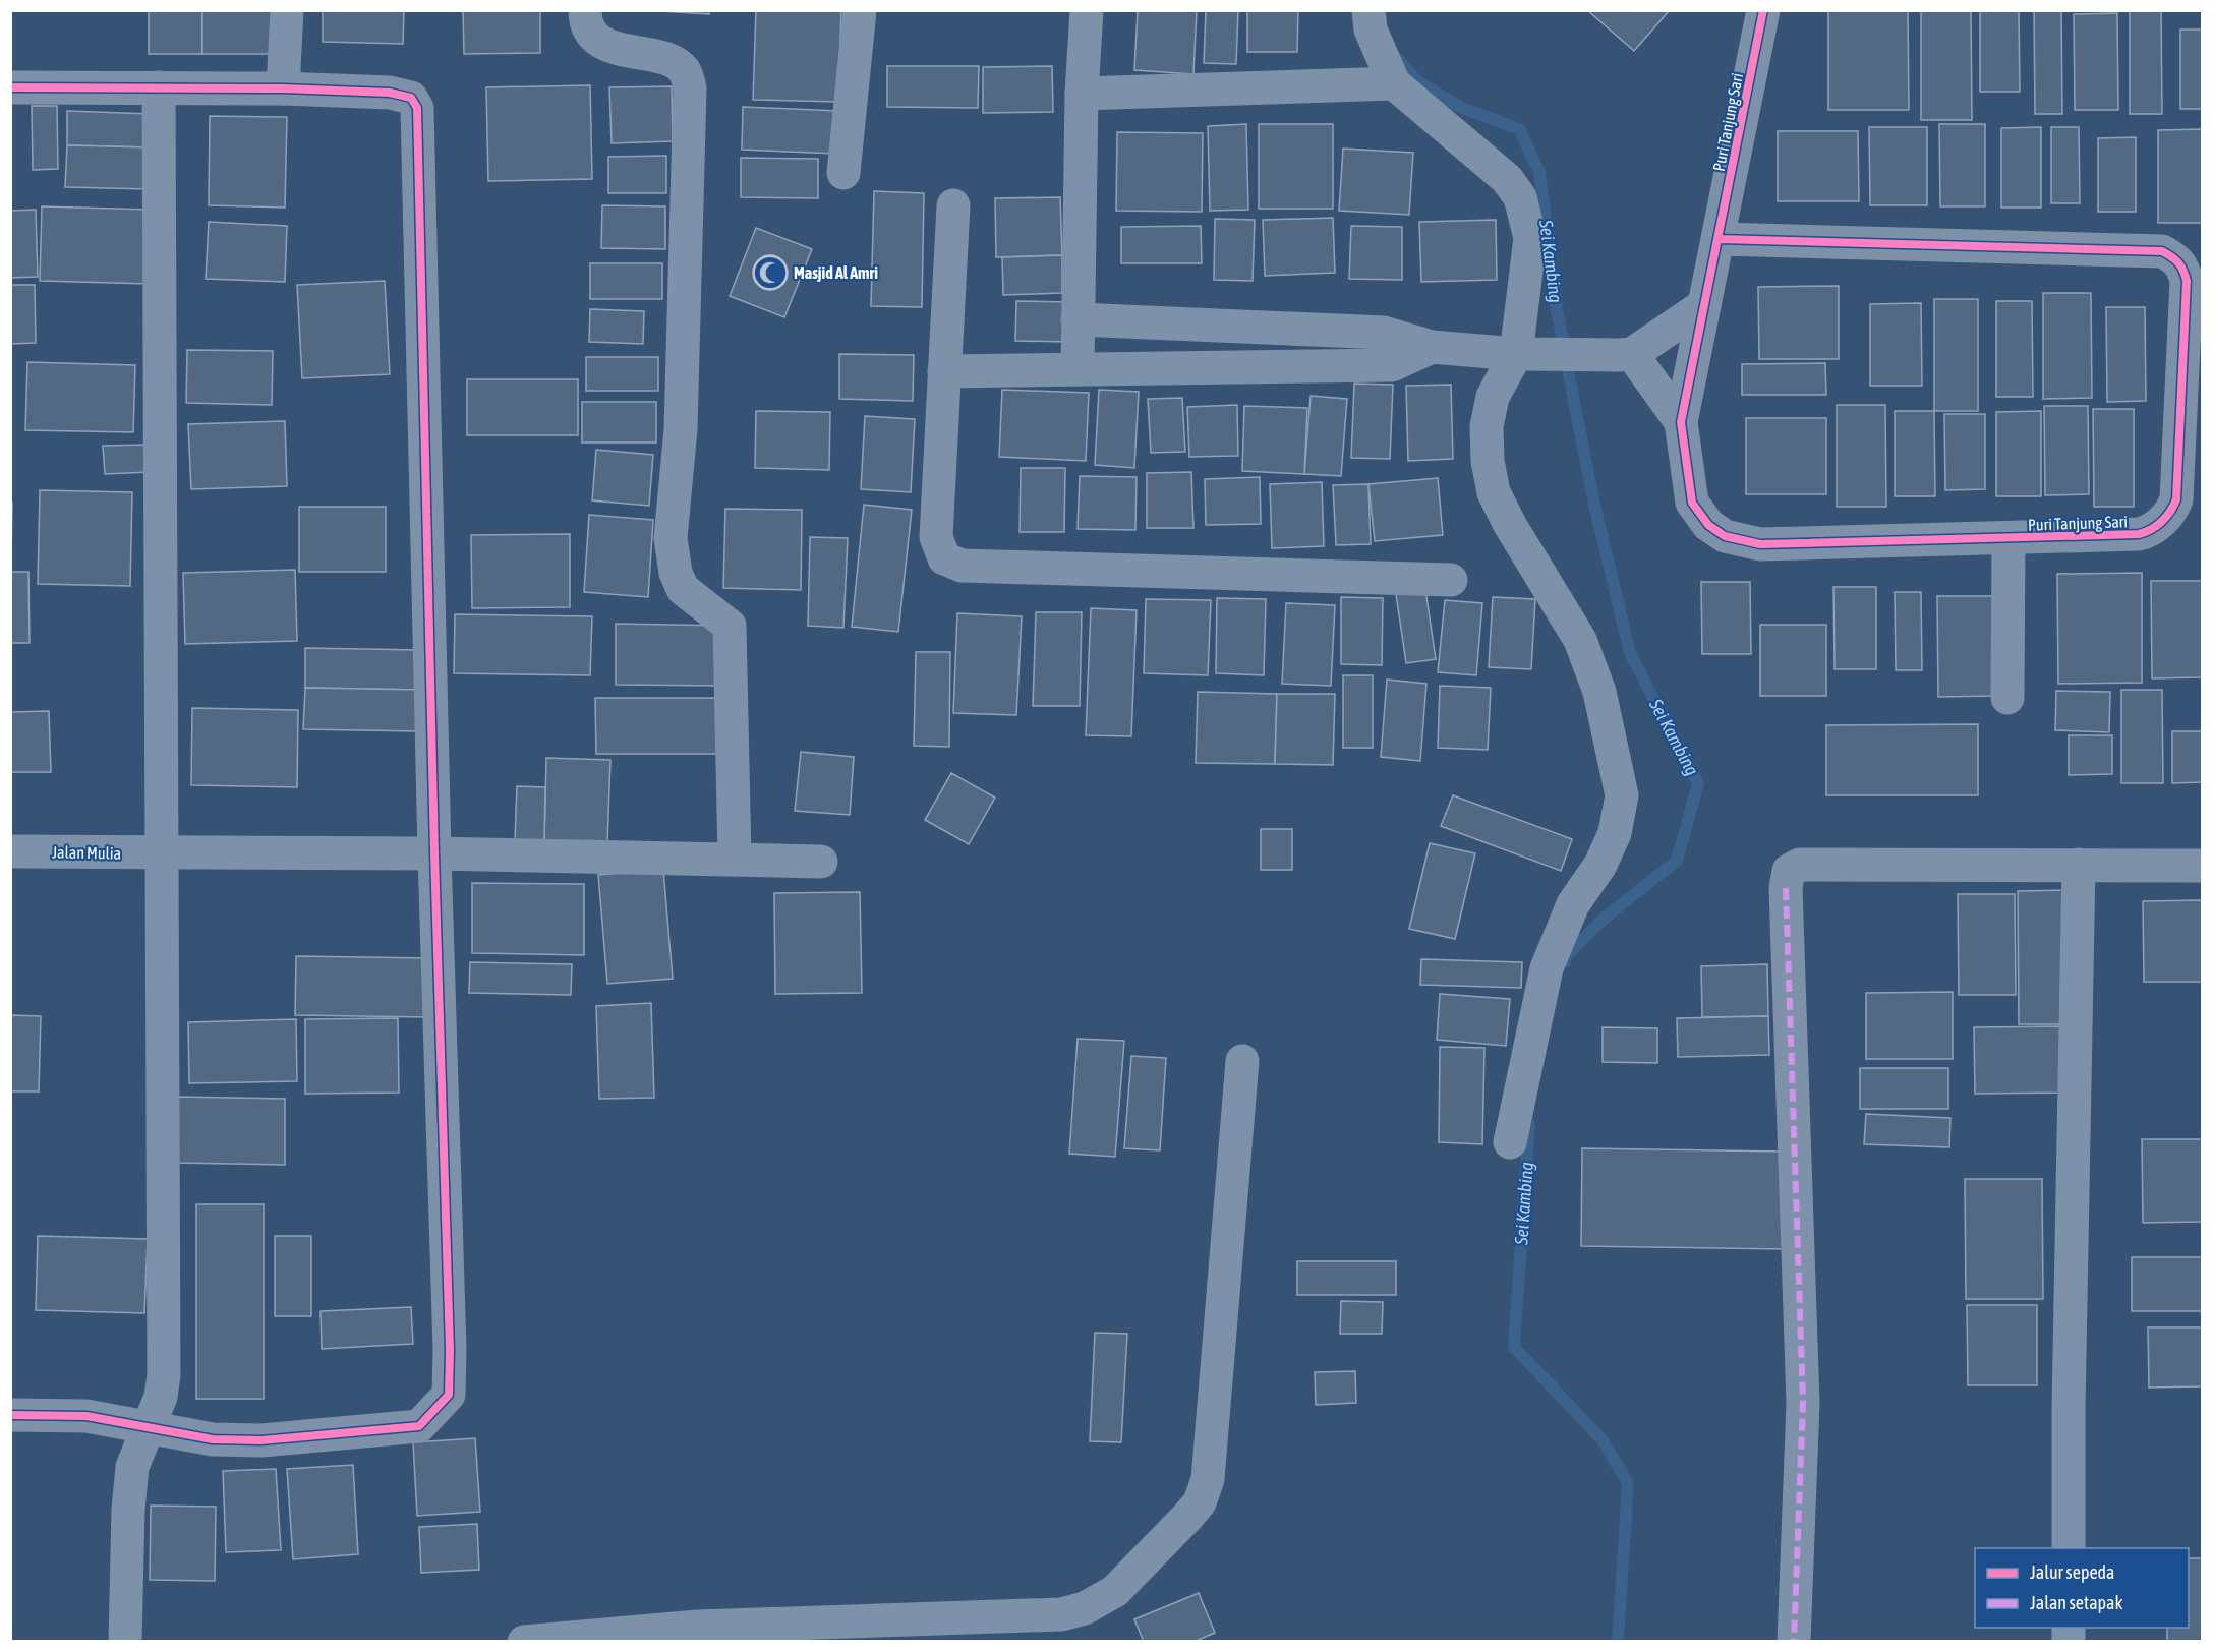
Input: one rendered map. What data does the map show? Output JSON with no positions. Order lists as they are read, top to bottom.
{
  "streets": {
    "street": ["Puri Tanjung Sari", "Jalan Mulia"]
  },
  "water": ["Sei Kambing"],
  "places": {
    "mosque": ["Masjid Al Amri"]
  },
  "legend": ["Jalur sepeda", "Jalan setapak"]
}
